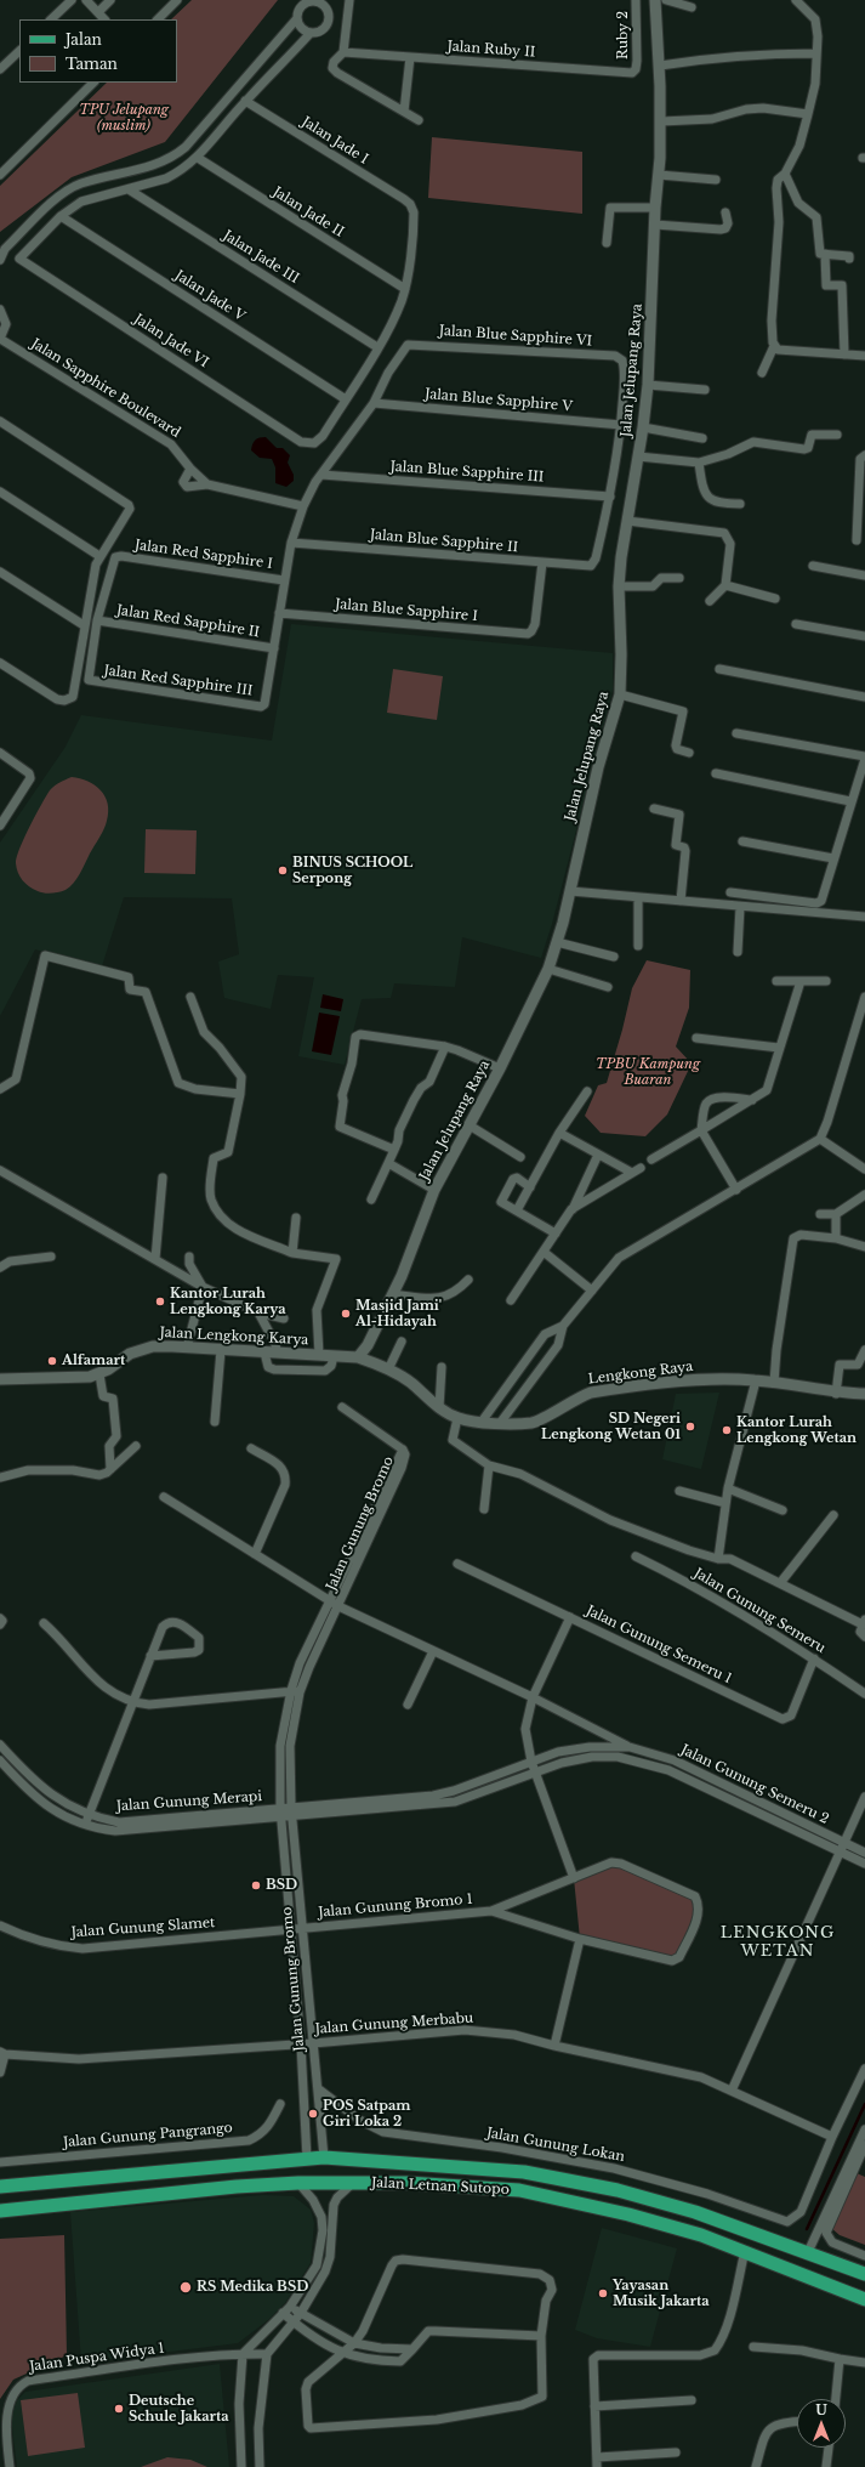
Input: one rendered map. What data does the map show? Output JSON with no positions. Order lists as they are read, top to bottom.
{
  "streets": {
    "main road": ["Jalan Letnan Sutopo"],
    "street": [
      "Ruby 2",
      "Jalan Ruby II",
      "Jalan Jade I",
      "Jalan Jade II",
      "Jalan Jade III",
      "Jalan Jade V",
      "Jalan Blue Sapphire VI",
      "Jalan Jade VI",
      "Jalan Jelupang Raya",
      "Jalan Sapphire Boulevard",
      "Jalan Blue Sapphire V",
      "Jalan Blue Sapphire III",
      "Jalan Blue Sapphire II",
      "Jalan Red Sapphire I",
      "Jalan Blue Sapphire I",
      "Jalan Red Sapphire II",
      "Jalan Red Sapphire III",
      "Jalan Lengkong Karya",
      "Lengkong Raya",
      "Jalan Gunung Bromo",
      "Jalan Gunung Semeru",
      "Jalan Gunung Semeru 1",
      "Jalan Gunung Semeru 2",
      "Jalan Gunung Merapi",
      "Jalan Gunung Bromo 1",
      "Jalan Gunung Slamet",
      "Jalan Gunung Merbabu",
      "Jalan Gunung Pangrango",
      "Jalan Gunung Lokan",
      "Jalan Puspa Widya 1"
    ]
  },
  "crossings": [
    ["Ruby 2", "Jalan Ruby II"],
    ["Jalan Jade I", "Jalan Jade II"],
    ["Jalan Jade V", "Jalan Jade VI"],
    ["Jalan Blue Sapphire VI", "Jalan Blue Sapphire V"],
    ["Jalan Jelupang Raya", "Jalan Lengkong Karya"],
    ["Jalan Jelupang Raya", "Lengkong Raya"],
    ["Jalan Blue Sapphire III", "Jalan Blue Sapphire II"],
    ["Jalan Blue Sapphire II", "Jalan Blue Sapphire I"],
    ["Jalan Red Sapphire I", "Jalan Red Sapphire II"],
    ["Jalan Red Sapphire I", "Jalan Red Sapphire III"],
    ["Jalan Red Sapphire II", "Jalan Red Sapphire III"],
    ["Jalan Lengkong Karya", "Lengkong Raya"],
    ["Jalan Gunung Bromo", "Jalan Gunung Semeru 2"],
    ["Jalan Gunung Bromo", "Jalan Gunung Merapi"],
    ["Jalan Gunung Bromo", "Jalan Gunung Bromo 1"],
    ["Jalan Gunung Bromo", "Jalan Gunung Slamet"],
    ["Jalan Gunung Bromo", "Jalan Gunung Merbabu"],
    ["Jalan Gunung Bromo", "Jalan Gunung Lokan"],
    ["Jalan Gunung Bromo", "Jalan Letnan Sutopo"],
    ["Jalan Gunung Semeru", "Jalan Gunung Semeru 1"],
    ["Jalan Gunung Semeru 2", "Jalan Gunung Merapi"],
    ["Jalan Gunung Bromo 1", "Jalan Gunung Slamet"],
    ["Jalan Gunung Merbabu", "Jalan Gunung Lokan"]
  ],
  "districts": ["LENGKONG WETAN"],
  "parks": ["TPU Jelupang (muslim)", "TPBU Kampung Buaran"],
  "places": [
    "BINUS SCHOOL Serpong",
    "Kantor Lurah Lengkong Karya",
    "Masjid Jami' Al-Hidayah",
    "Alfamart",
    "SD Negeri Lengkong Wetan 01",
    "Kantor Lurah Lengkong Wetan",
    "BSD",
    "POS Satpam Giri Loka 2",
    "RS Medika BSD",
    "Yayasan Musik Jakarta",
    "Deutsche Schule Jakarta"
  ],
  "legend": ["Jalan", "Taman"],
  "north": "top"
}
